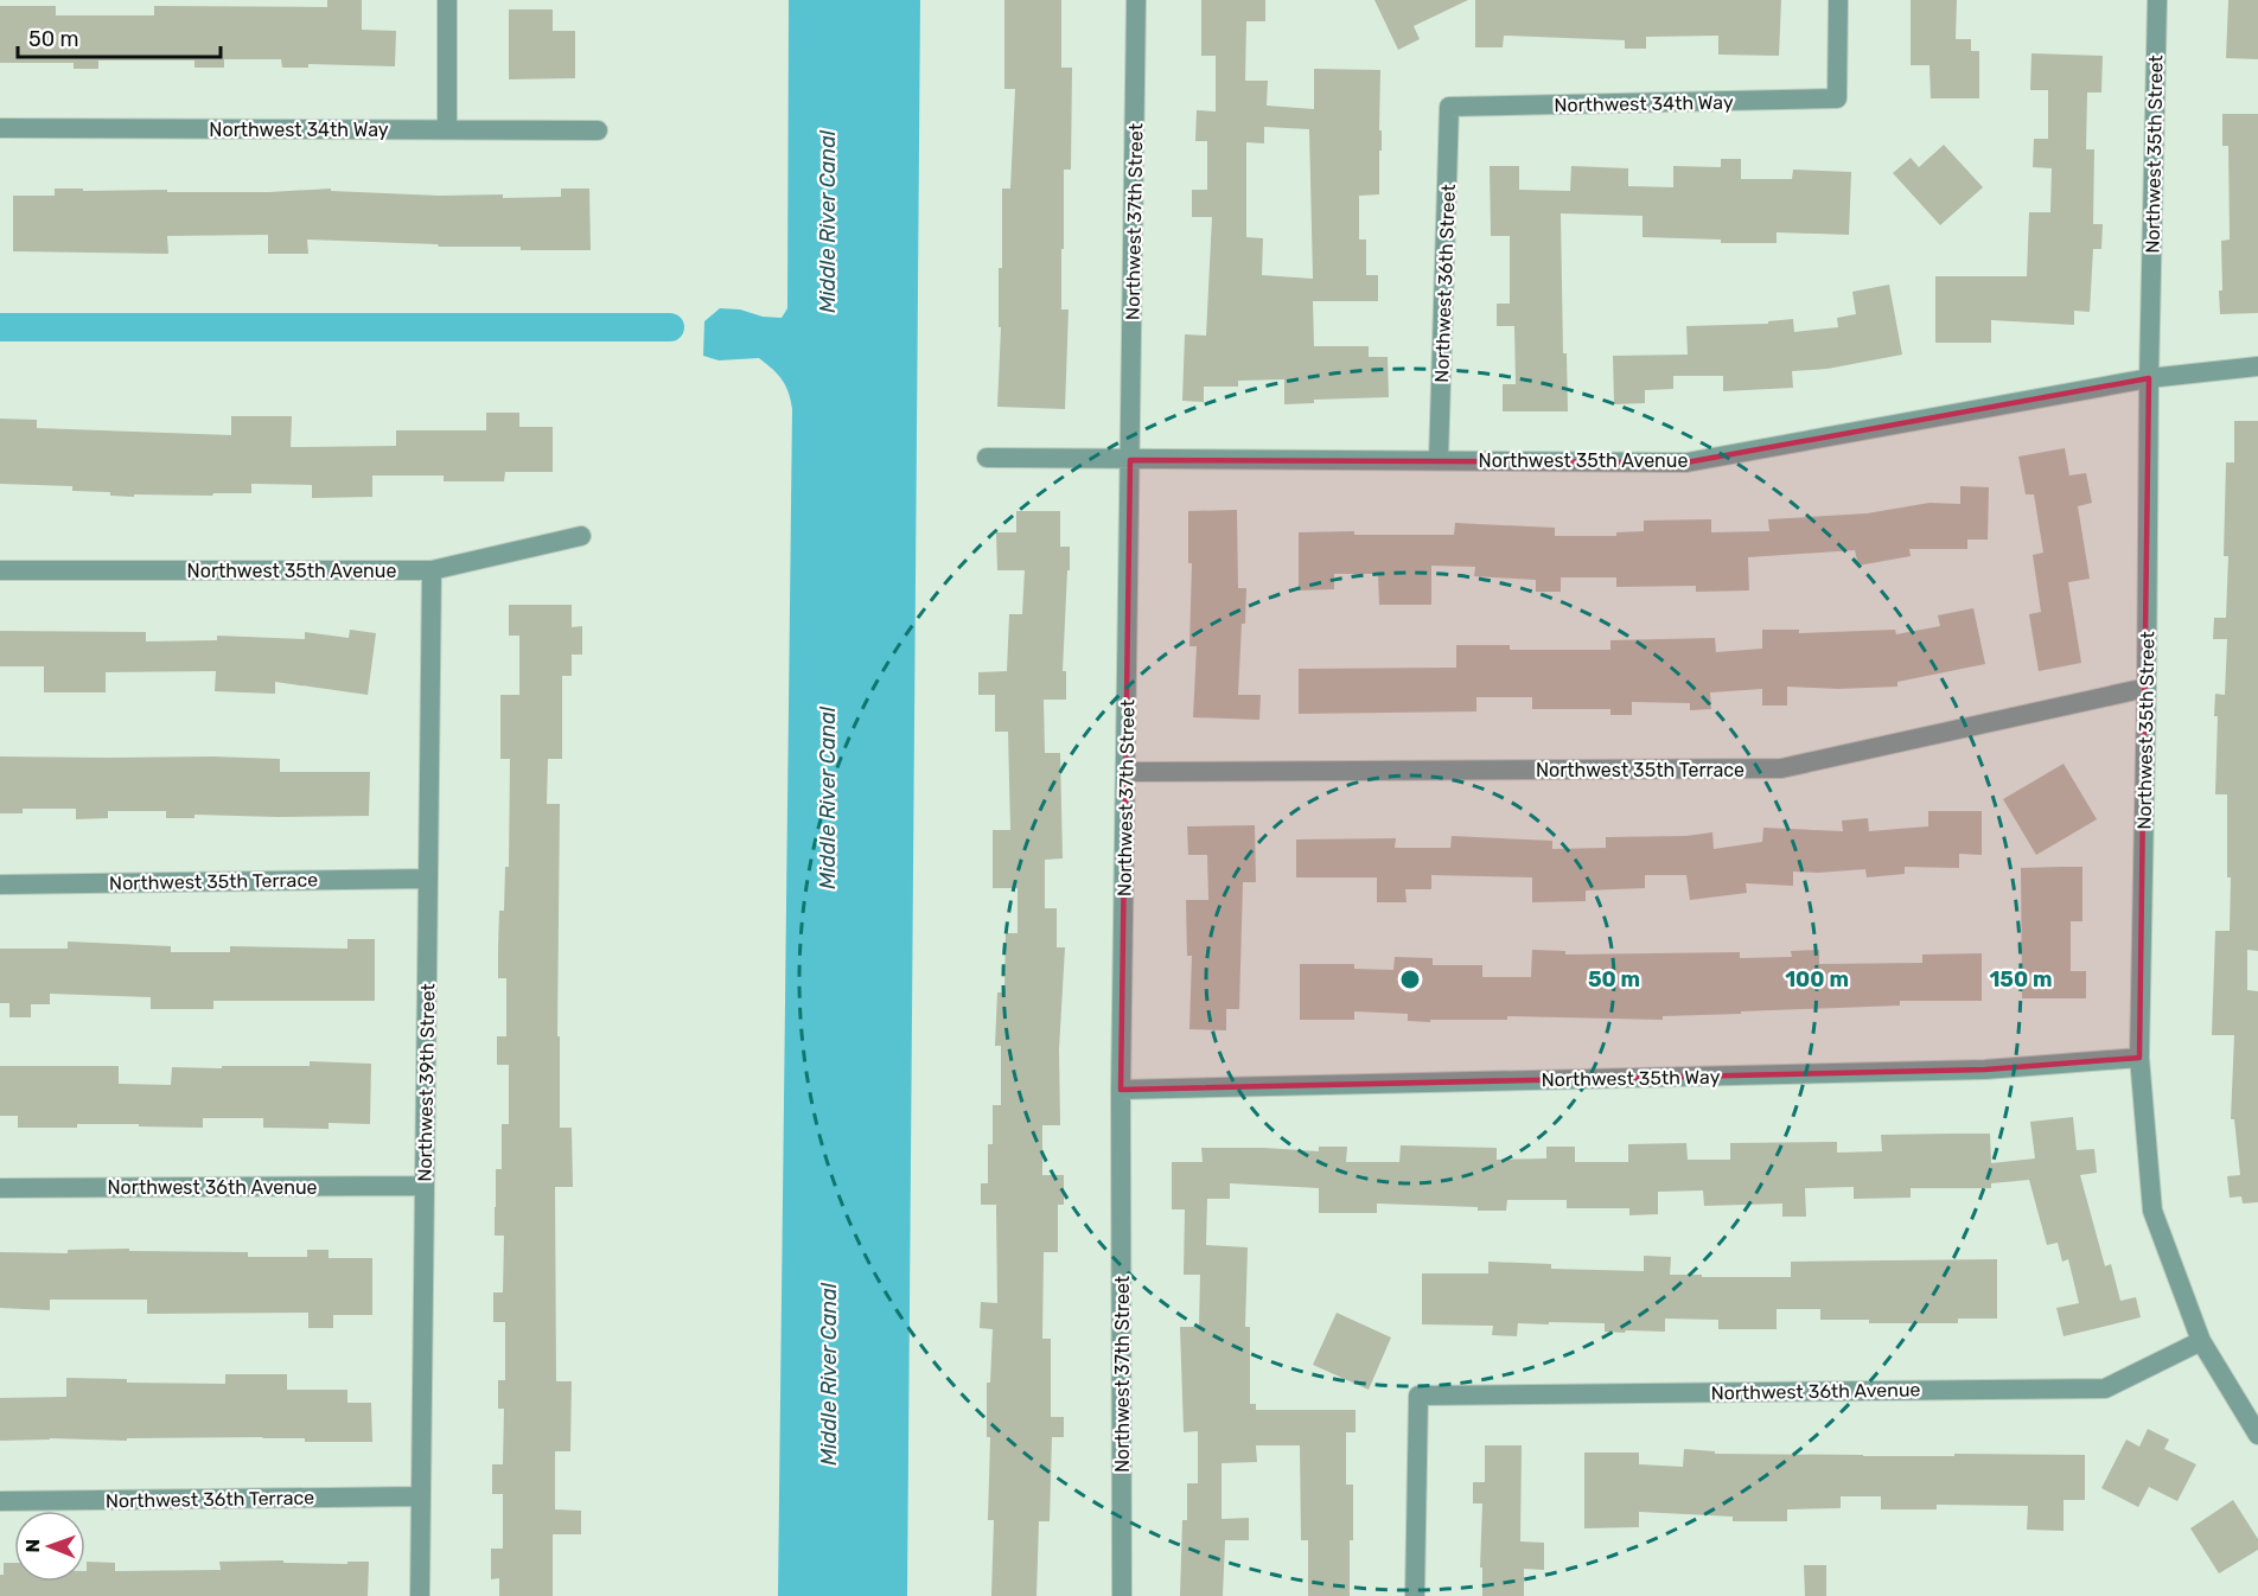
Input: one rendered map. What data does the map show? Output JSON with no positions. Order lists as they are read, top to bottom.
{
  "streets": {
    "street": [
      "Northwest 34th Way",
      "Northwest 35th Street",
      "Northwest 37th Street",
      "Northwest 36th Street",
      "Northwest 35th Avenue",
      "Northwest 35th Terrace",
      "Northwest 35th Way",
      "Northwest 39th Street",
      "Northwest 36th Avenue",
      "Northwest 36th Terrace"
    ]
  },
  "crossings": [
    ["Northwest 34th Way", "Northwest 36th Street"],
    ["Northwest 35th Street", "Northwest 35th Avenue"],
    ["Northwest 35th Street", "Northwest 35th Terrace"],
    ["Northwest 35th Street", "Northwest 35th Way"],
    ["Northwest 35th Street", "Northwest 36th Avenue"],
    ["Northwest 37th Street", "Northwest 35th Avenue"],
    ["Northwest 37th Street", "Northwest 35th Terrace"],
    ["Northwest 37th Street", "Northwest 35th Way"],
    ["Northwest 36th Street", "Northwest 35th Avenue"],
    ["Northwest 35th Avenue", "Northwest 39th Street"],
    ["Northwest 35th Terrace", "Northwest 39th Street"],
    ["Northwest 39th Street", "Northwest 36th Avenue"],
    ["Northwest 39th Street", "Northwest 36th Terrace"]
  ],
  "water": ["Middle River Canal"],
  "scale_bar": "50 m",
  "north": "left",
  "rings": ["50 m", "100 m", "150 m"]
}
